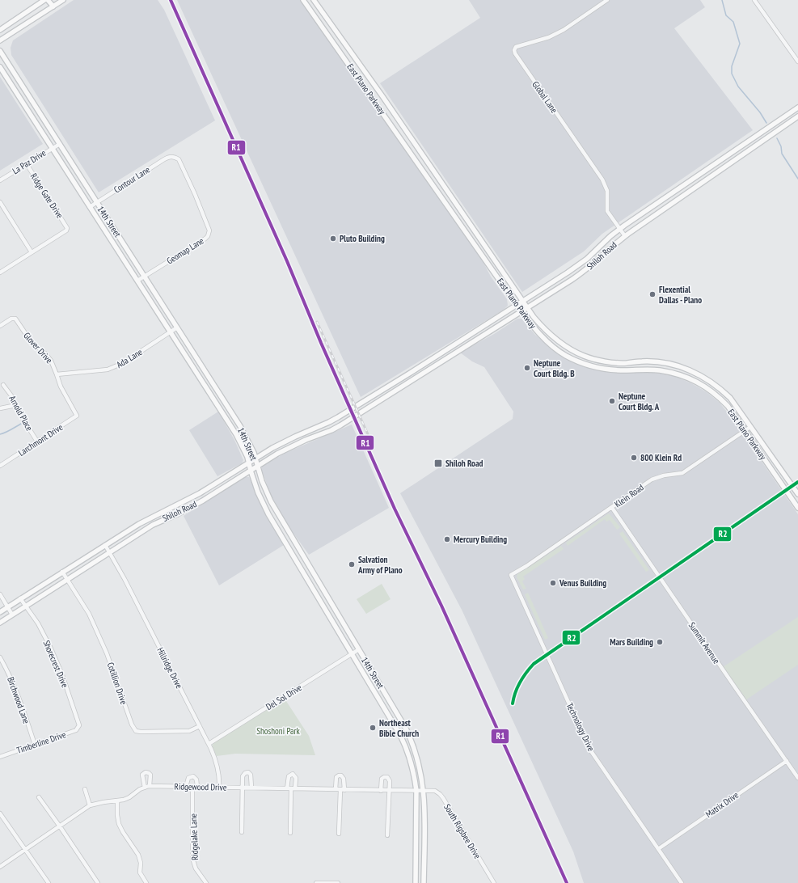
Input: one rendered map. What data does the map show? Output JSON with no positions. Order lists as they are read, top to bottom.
{
  "streets": {
    "main road": ["East Plano Parkway", "14th Street", "Shiloh Road"],
    "street": [
      "Global Lane",
      "La Paz Drive",
      "Contour Lane",
      "Ridge Gate Drive",
      "Geomap Lane",
      "Glover Drive",
      "Ada Lane",
      "Arnold Place",
      "Larchmont Drive",
      "Klein Road",
      "Summit Avenue",
      "Shorecrest Drive",
      "Hillridge Drive",
      "Cotillion Drive",
      "Del Sol Drive",
      "Birchwood Lane",
      "Technology Drive",
      "Timberline Drive",
      "Ridgewood Drive",
      "Matrix Drive",
      "South Rigsbee Drive",
      "Ridgelake Lane"
    ]
  },
  "crossings": [
    ["East Plano Parkway", "Shiloh Road"],
    ["East Plano Parkway", "Klein Road"],
    ["Global Lane", "Shiloh Road"],
    ["La Paz Drive", "Ridge Gate Drive"],
    ["La Paz Drive", "14th Street"],
    ["Contour Lane", "14th Street"],
    ["Contour Lane", "Geomap Lane"],
    ["14th Street", "Geomap Lane"],
    ["14th Street", "Shiloh Road"],
    ["14th Street", "Ada Lane"],
    ["14th Street", "Del Sol Drive"],
    ["14th Street", "Ridgewood Drive"],
    ["14th Street", "South Rigsbee Drive"],
    ["Shiloh Road", "Shorecrest Drive"],
    ["Shiloh Road", "Hillridge Drive"],
    ["Shiloh Road", "Cotillion Drive"],
    ["Glover Drive", "Ada Lane"],
    ["Glover Drive", "Larchmont Drive"],
    ["Arnold Place", "Larchmont Drive"],
    ["Klein Road", "Summit Avenue"],
    ["Klein Road", "Technology Drive"],
    ["Summit Avenue", "Matrix Drive"],
    ["Shorecrest Drive", "Timberline Drive"],
    ["Hillridge Drive", "Cotillion Drive"],
    ["Hillridge Drive", "Del Sol Drive"],
    ["Hillridge Drive", "Ridgewood Drive"],
    ["Birchwood Lane", "Timberline Drive"],
    ["Technology Drive", "Matrix Drive"],
    ["Ridgewood Drive", "South Rigsbee Drive"],
    ["Ridgewood Drive", "Ridgelake Lane"]
  ],
  "parks": ["Shoshoni Park"],
  "places": {
    "other": [
      "Pluto Building",
      "Flexential Dallas - Plano",
      "Neptune Court Bldg. B",
      "Neptune Court Bldg. A",
      "800 Klein Rd",
      "Mercury Building",
      "Salvation Army of Plano",
      "Venus Building",
      "Mars Building",
      "Northeast Bible Church"
    ],
    "transit": ["Shiloh Road"]
  },
  "lines": ["transit line R1", "transit line R2"]
}
